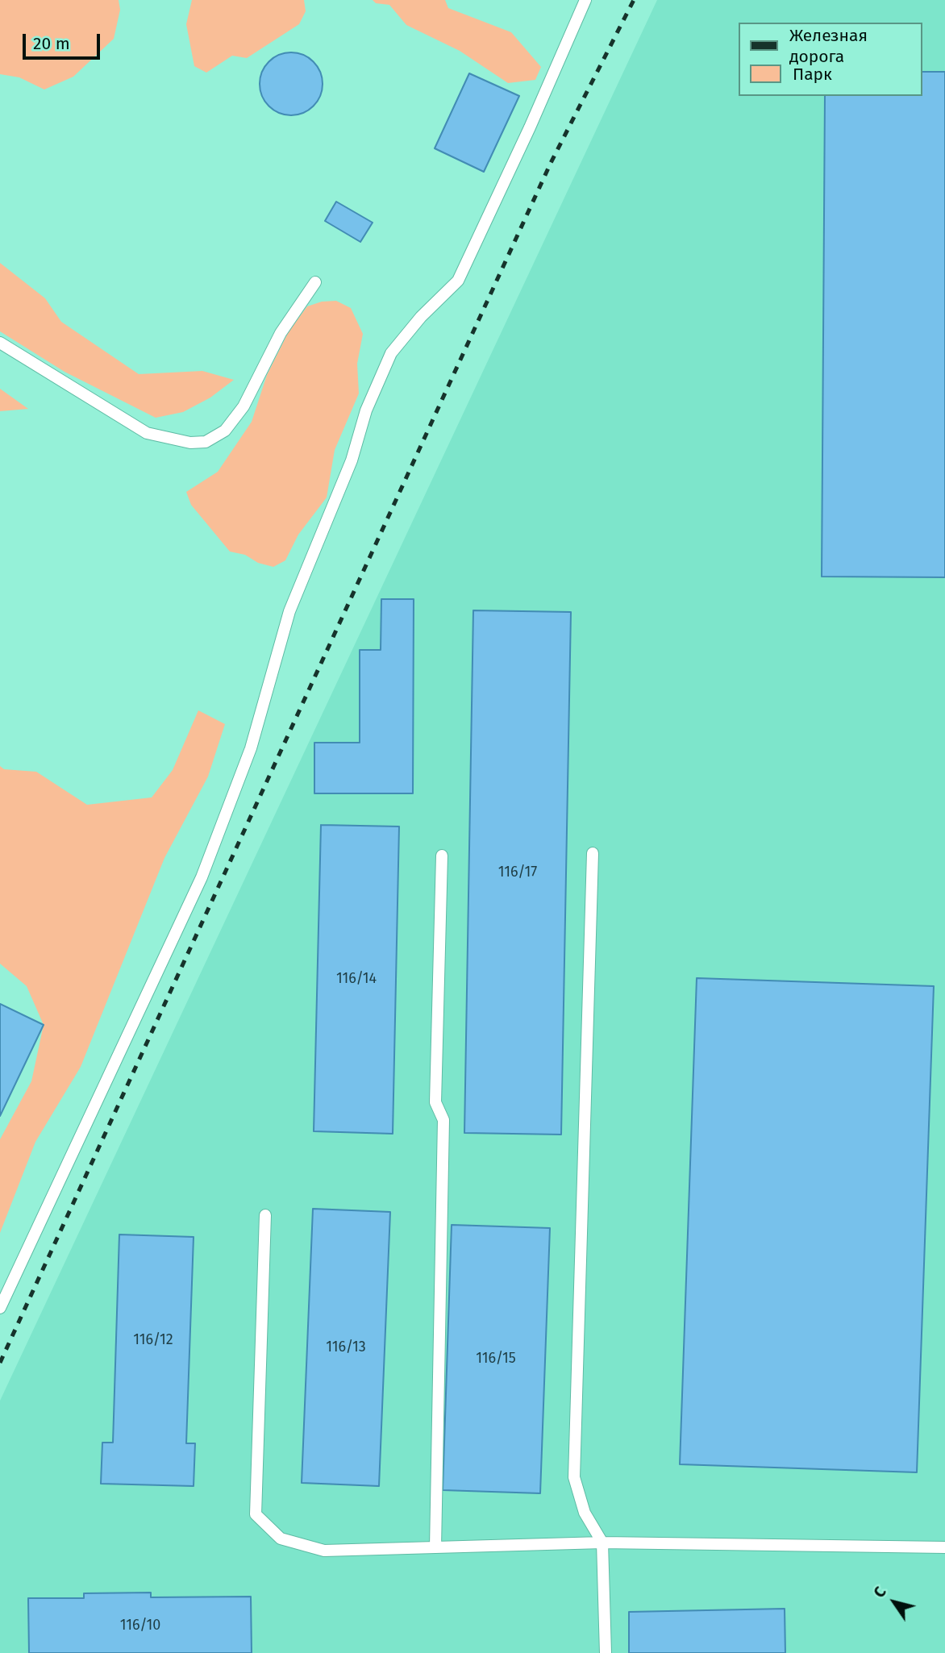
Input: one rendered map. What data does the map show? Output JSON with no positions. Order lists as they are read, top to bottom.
{
  "house_numbers": [
    "116/17",
    "116/14",
    "116/12",
    "116/13",
    "116/15",
    "116/10"
  ],
  "legend": ["Железная дорога", "Парк"],
  "scale_bar": "20 m",
  "north": "top left"
}
